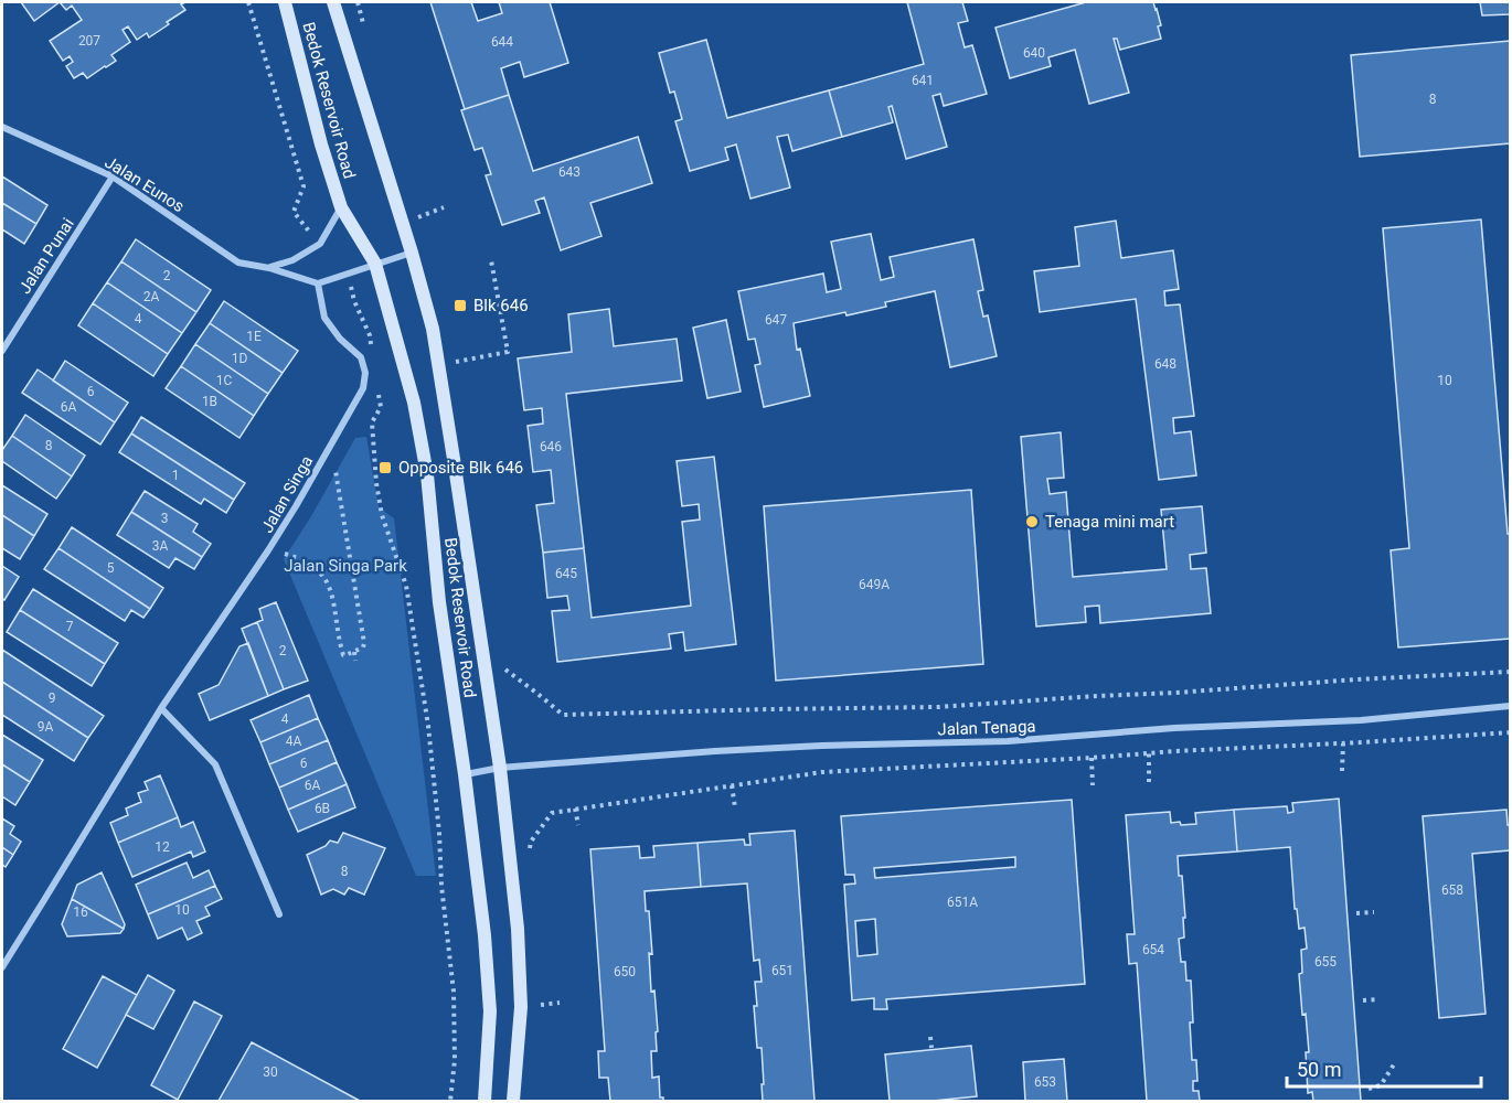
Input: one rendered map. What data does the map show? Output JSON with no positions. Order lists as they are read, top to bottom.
{
  "streets": {
    "main road": ["Bedok Reservoir Road"],
    "street": [
      "Jalan Eunos",
      "Jalan Punai",
      "Jalan Singa",
      "Jalan Tenaga"
    ]
  },
  "crossings": [
    ["Bedok Reservoir Road", "Jalan Tenaga"],
    ["Jalan Eunos", "Jalan Punai"],
    ["Jalan Eunos", "Jalan Singa"]
  ],
  "parks": ["Jalan Singa Park"],
  "places": {
    "transit": ["Blk 646", "Opposite Blk 646"],
    "other": ["Tenaga mini mart"]
  },
  "house_numbers": [
    "207",
    "644",
    "640",
    "641",
    "8",
    "643",
    "2",
    "2A",
    "4",
    "647",
    "1E",
    "1D",
    "648",
    "1C",
    "10",
    "6",
    "1B",
    "6A",
    "8",
    "646",
    "1",
    "3",
    "3A",
    "5",
    "645",
    "649A",
    "7",
    "2",
    "9",
    "4",
    "9A",
    "4A",
    "6",
    "6A",
    "6B",
    "12",
    "8",
    "658",
    "651A",
    "10",
    "16",
    "654",
    "655",
    "651",
    "650",
    "30",
    "653"
  ],
  "scale_bar": "50 m"
}
